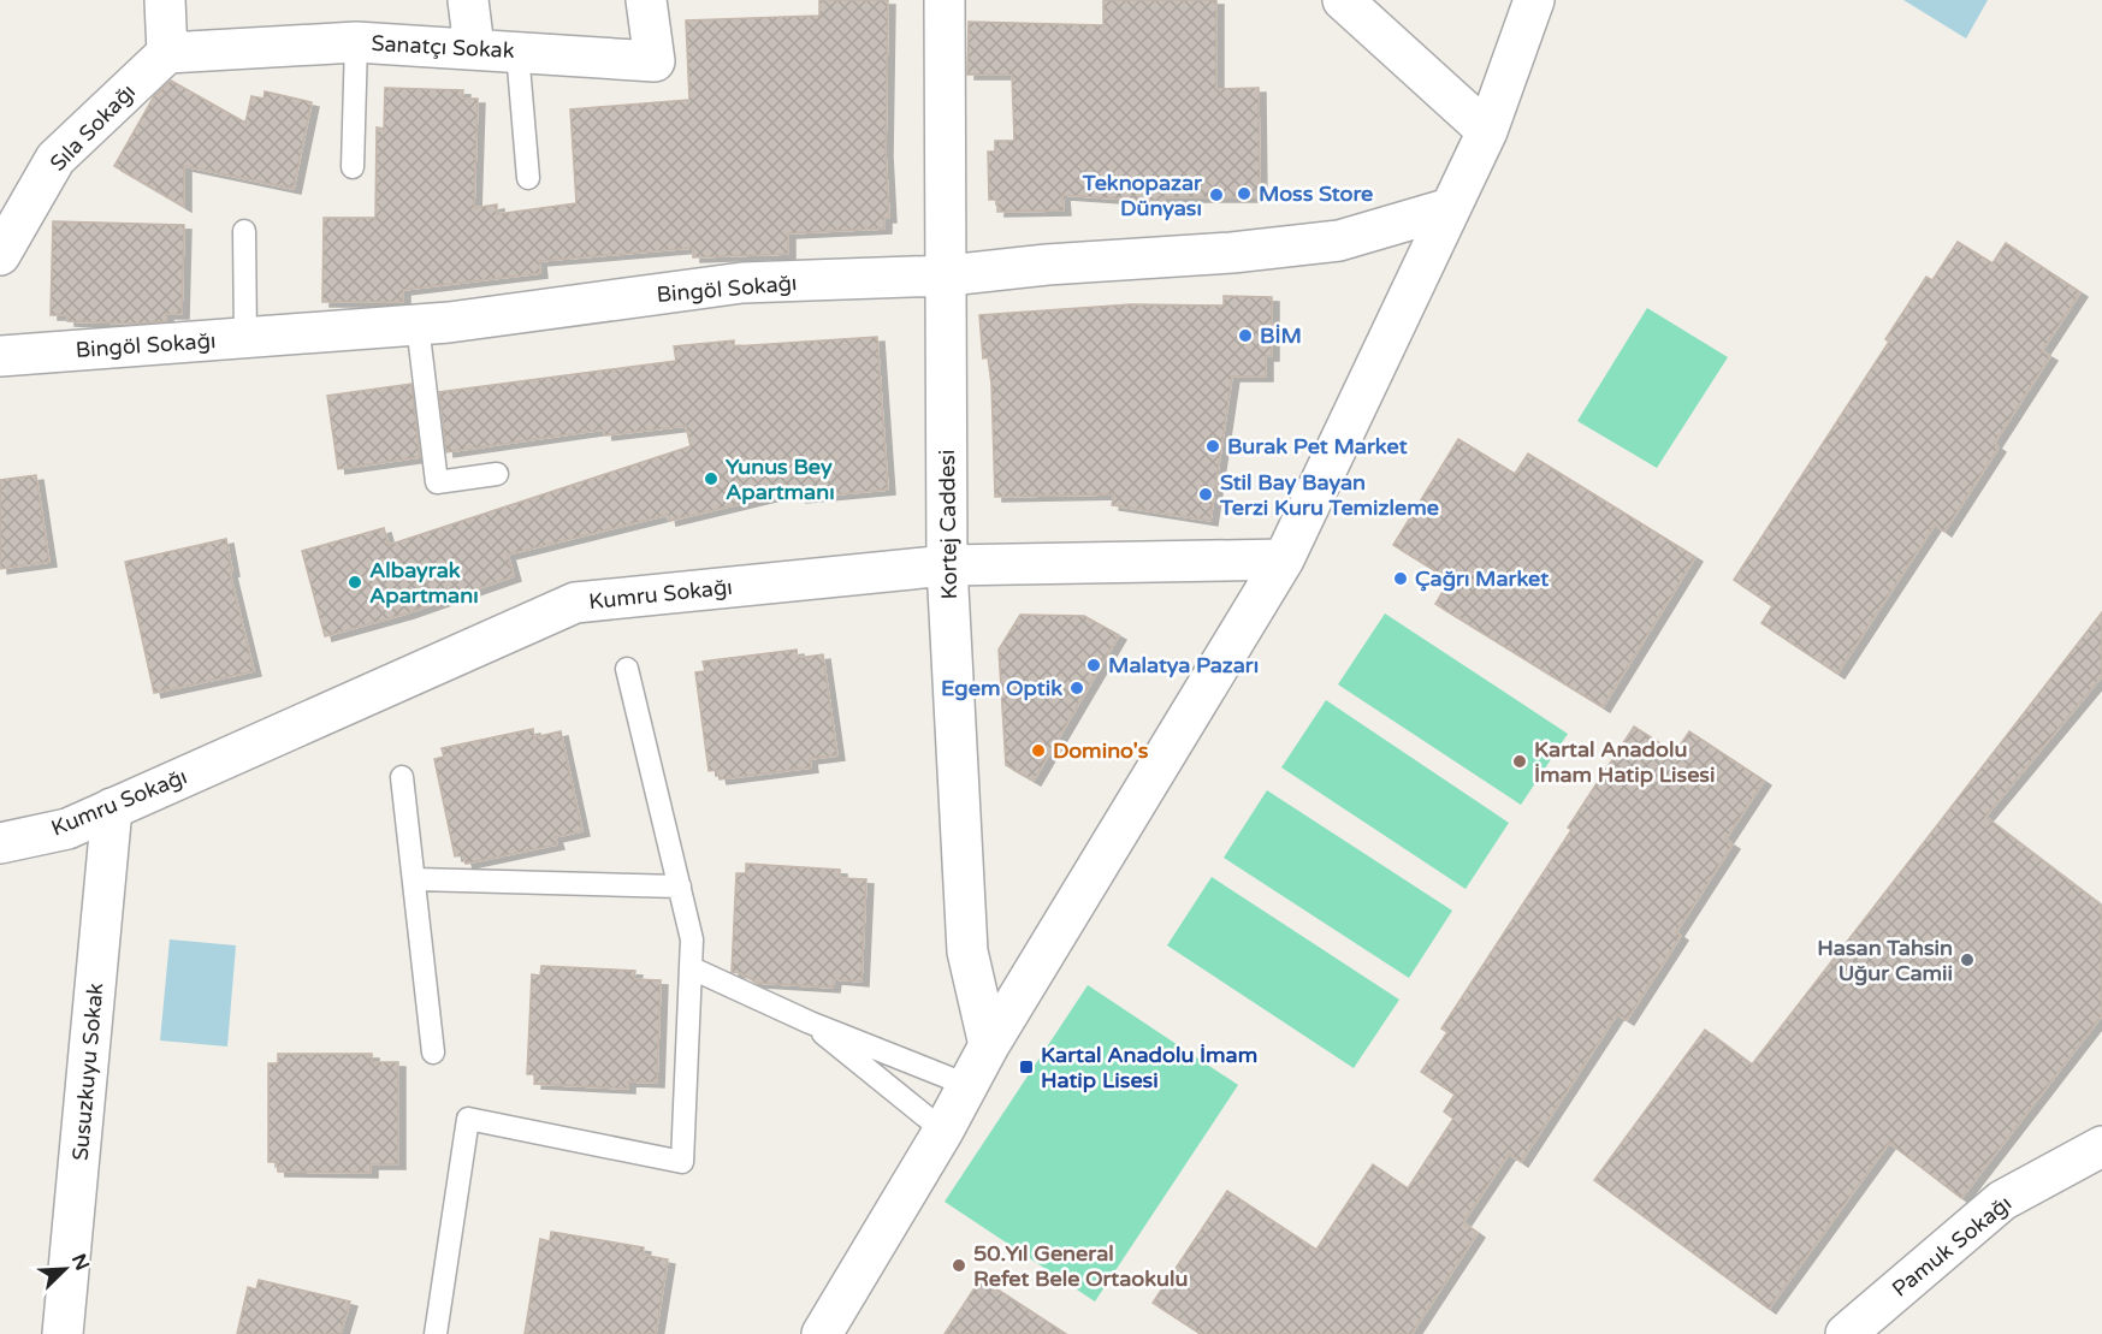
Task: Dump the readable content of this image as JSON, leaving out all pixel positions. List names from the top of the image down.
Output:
{
  "streets": {
    "street": [
      "Sanatçı Sokak",
      "Sıla Sokağı",
      "Bingöl Sokağı",
      "Kortej Caddesi",
      "Kumru Sokağı",
      "Susuzkuyu Sokak",
      "Pamuk Sokağı"
    ]
  },
  "crossings": [
    ["Sanatçı Sokak", "Sıla Sokağı"],
    ["Bingöl Sokağı", "Kortej Caddesi"],
    ["Kortej Caddesi", "Kumru Sokağı"],
    ["Kumru Sokağı", "Susuzkuyu Sokak"]
  ],
  "places": {
    "other": [
      "Moss Store",
      "Teknopazar Dünyası",
      "BİM",
      "Burak Pet Market",
      "Yunus Bey Apartmanı",
      "Stil Bay Bayan Terzi Kuru Temizleme",
      "Çağrı Market",
      "Albayrak Apartmanı",
      "Malatya Pazarı",
      "Egem Optik",
      "Domino's",
      "Kartal Anadolu İmam Hatip Lisesi",
      "Hasan Tahsin Uğur Camii",
      "50.Yıl General Refet Bele Ortaokulu"
    ],
    "transit": ["Kartal Anadolu İmam Hati̇p Li̇sesi̇"]
  },
  "north": "top right"
}
